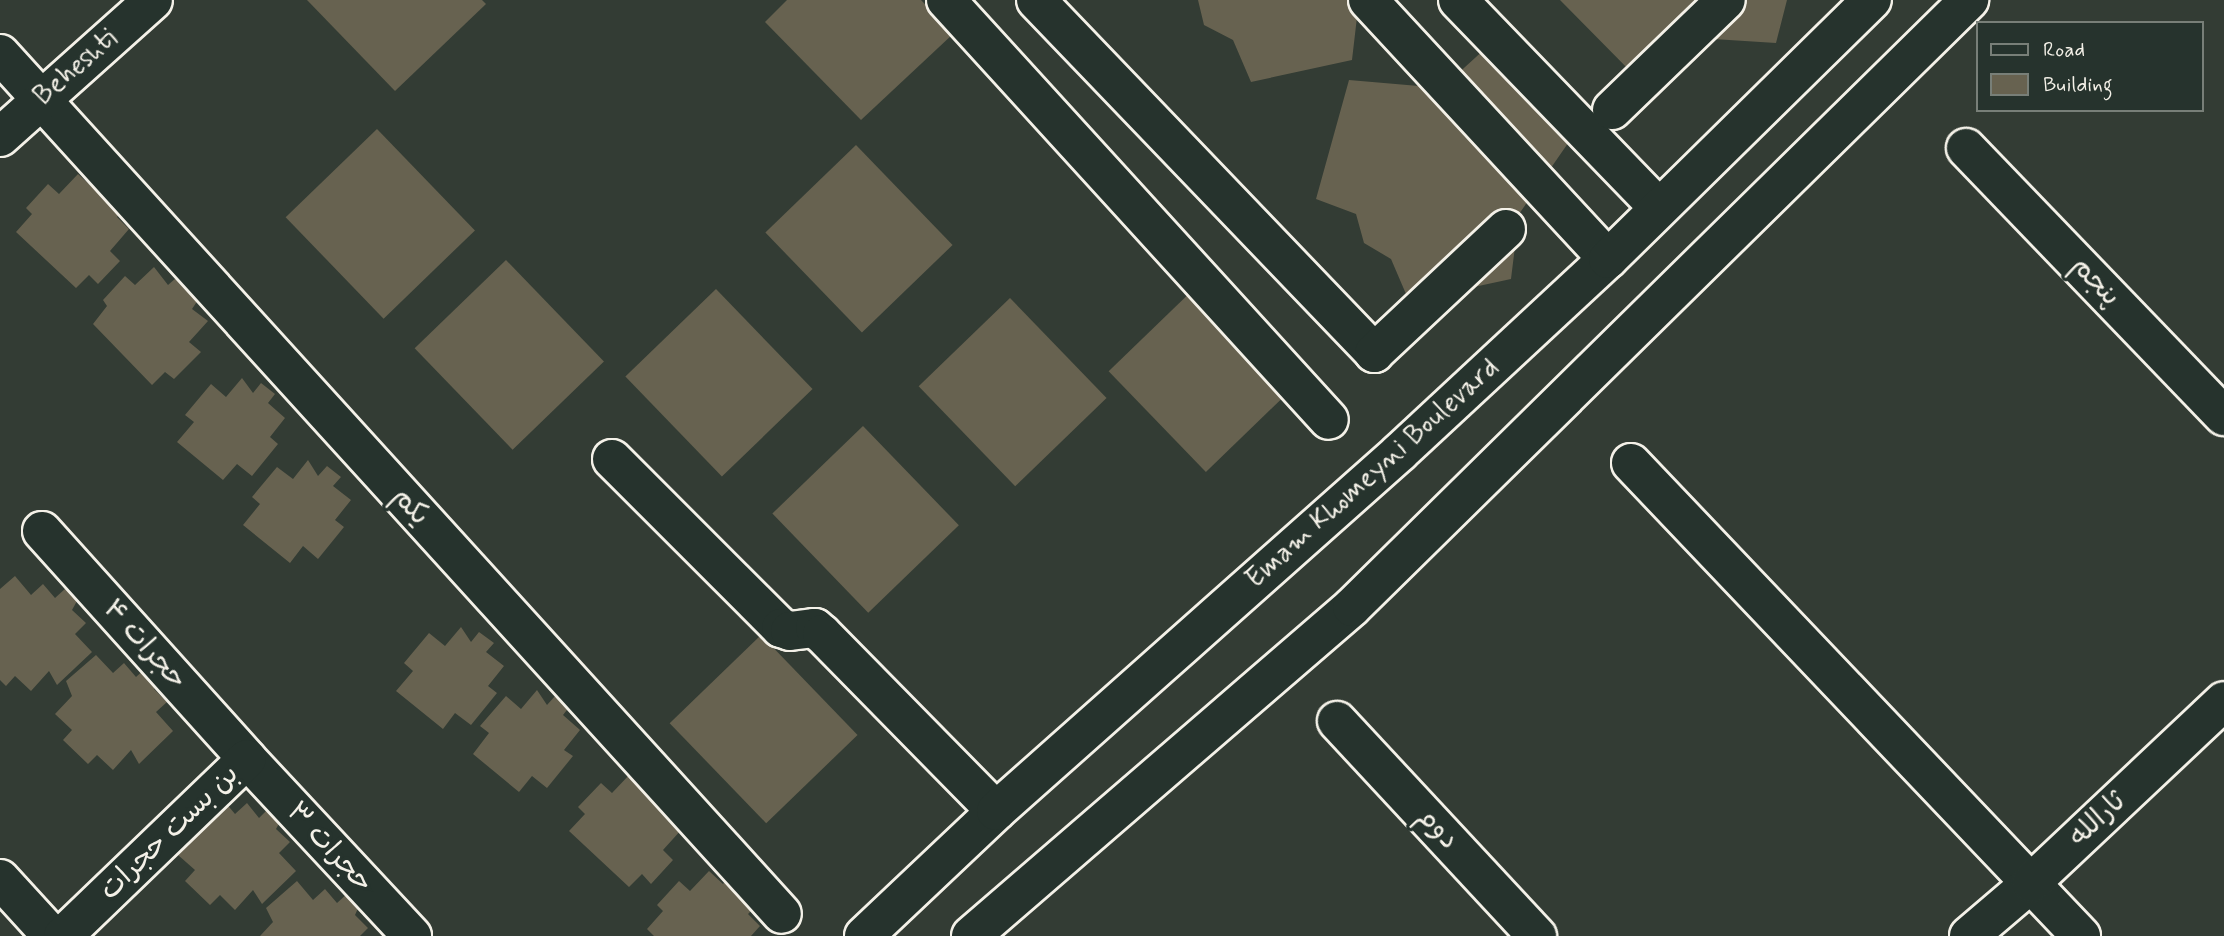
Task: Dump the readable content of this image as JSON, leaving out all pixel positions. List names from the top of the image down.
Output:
{
  "streets": {
    "street": [
      "Beheshti",
      "پنجم",
      "Emam Khomeyni Boulevard",
      "یکم",
      "حجرات ۴",
      "ثارالله",
      "دوم",
      "بن بست حجرات",
      "حجرات ۳"
    ]
  },
  "crossings": [
    ["Beheshti", "یکم"],
    ["حجرات ۴", "بن بست حجرات"],
    ["حجرات ۴", "حجرات ۳"],
    ["بن بست حجرات", "حجرات ۳"]
  ],
  "legend": ["Road", "Building"]
}
